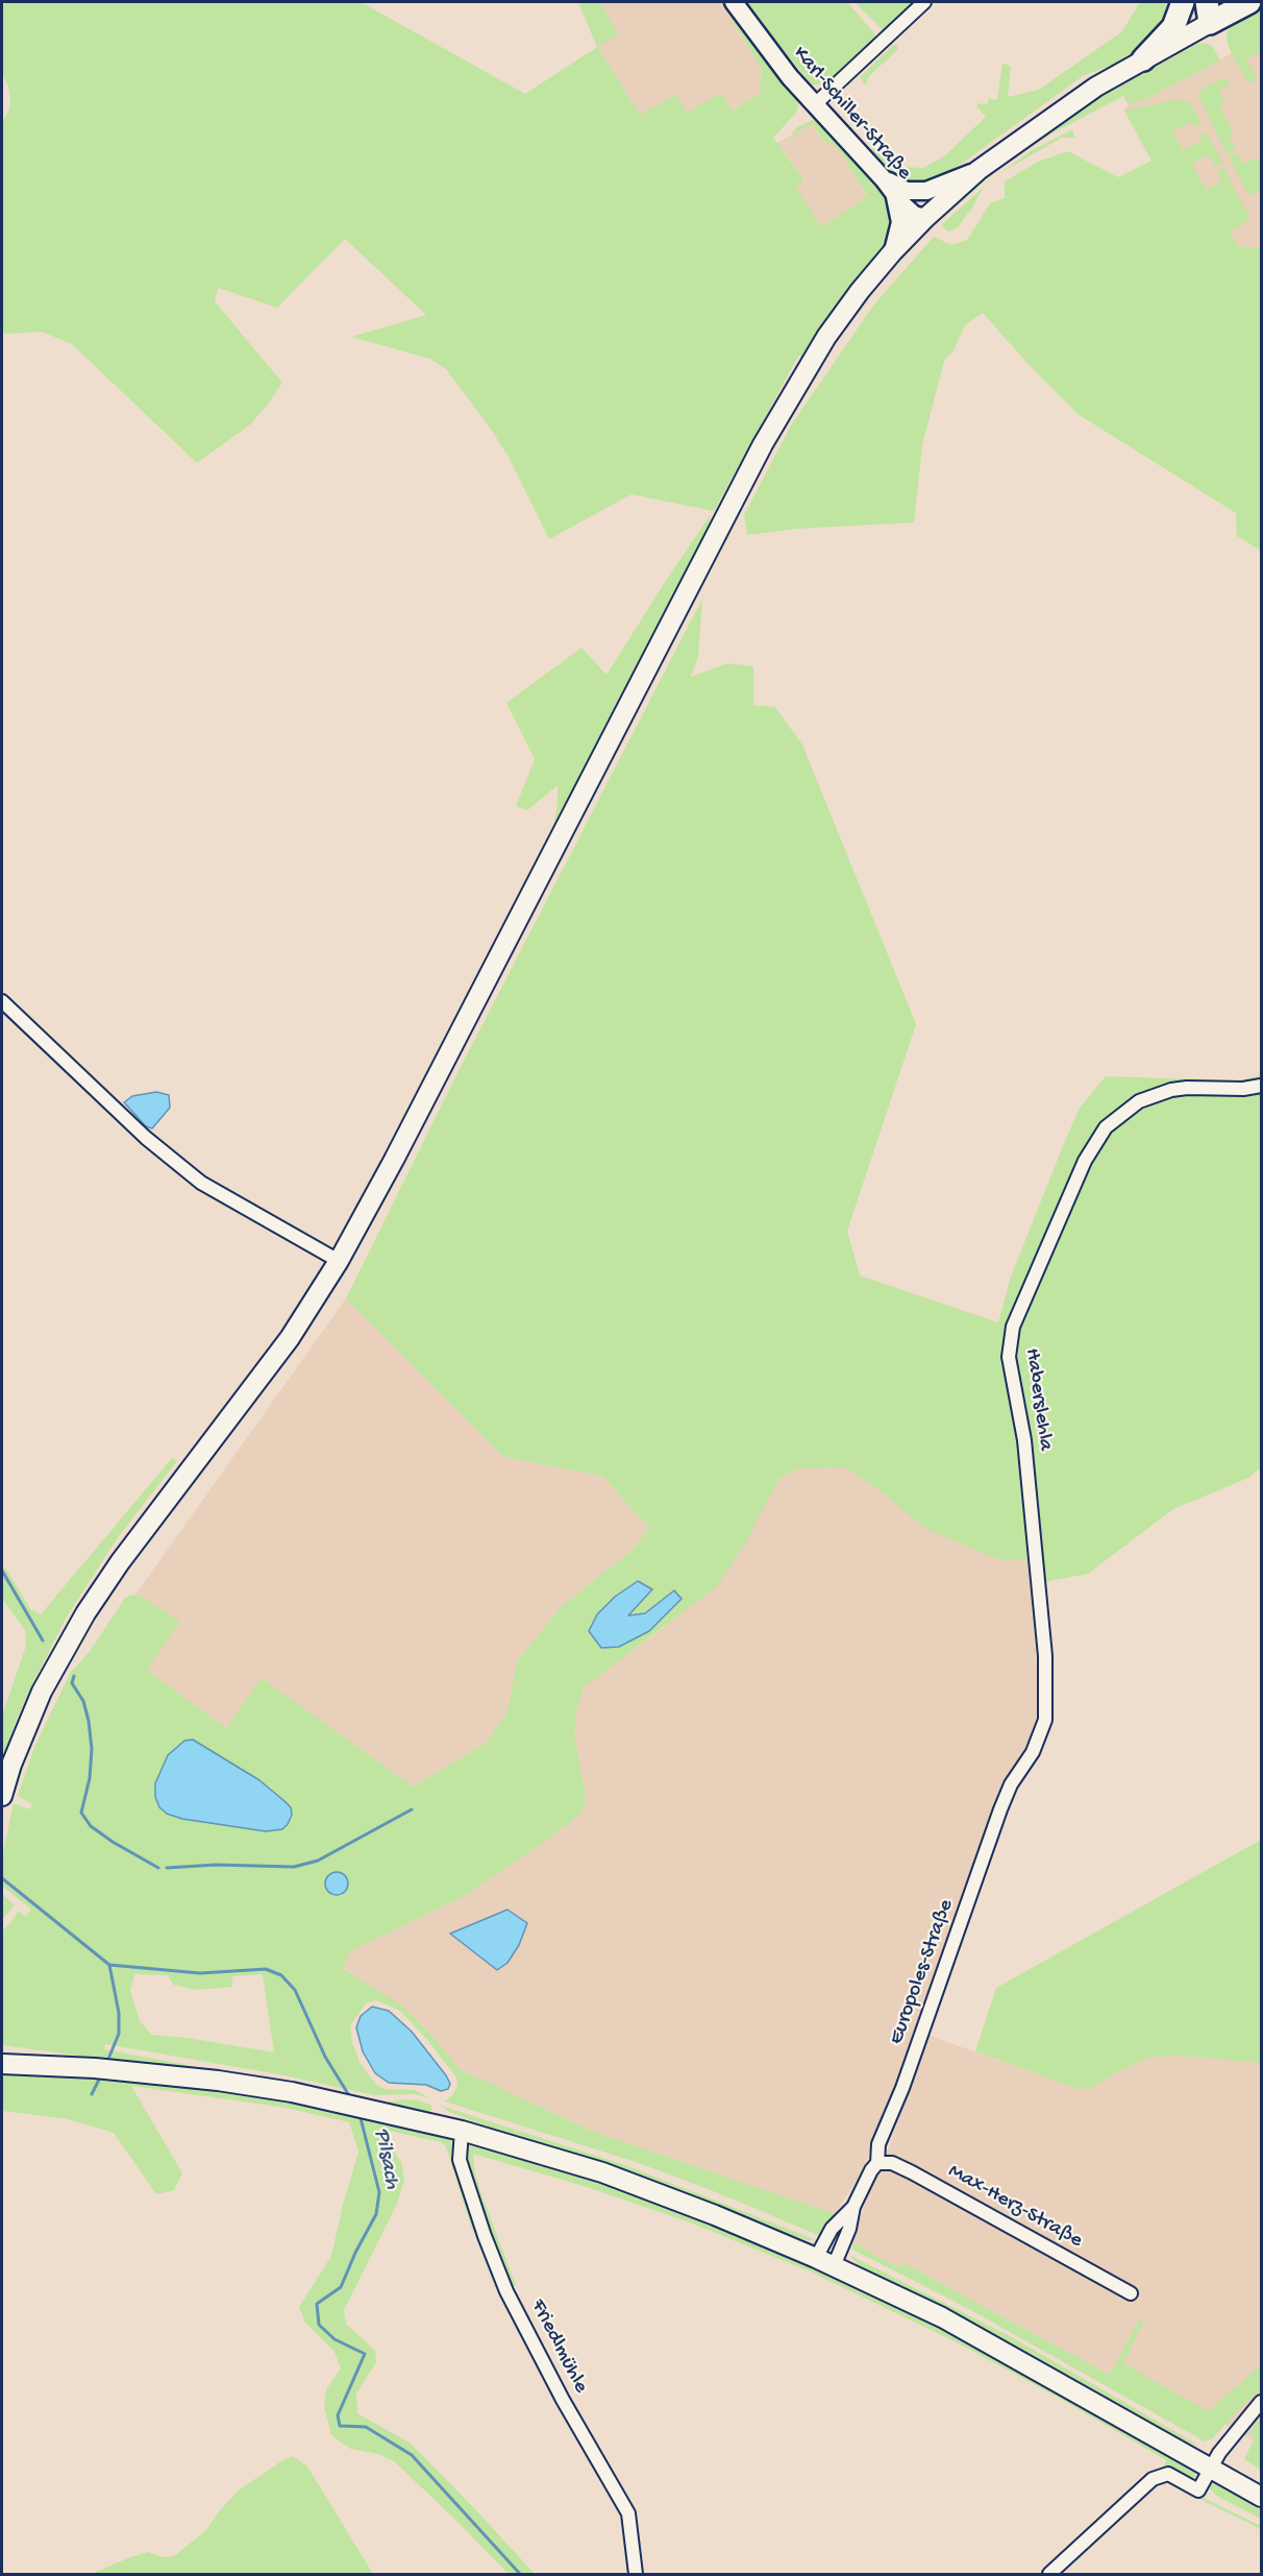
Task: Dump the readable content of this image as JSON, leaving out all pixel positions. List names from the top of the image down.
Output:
{
  "streets": {
    "street": [
      "Karl-Schiller-Straße",
      "Haberslehla",
      "Europoles-Straße",
      "Max-Herz-Straße",
      "Friedlmühle"
    ]
  },
  "crossings": [
    ["Haberslehla", "Europoles-Straße"],
    ["Europoles-Straße", "Max-Herz-Straße"]
  ],
  "water": ["Pilsach"]
}
